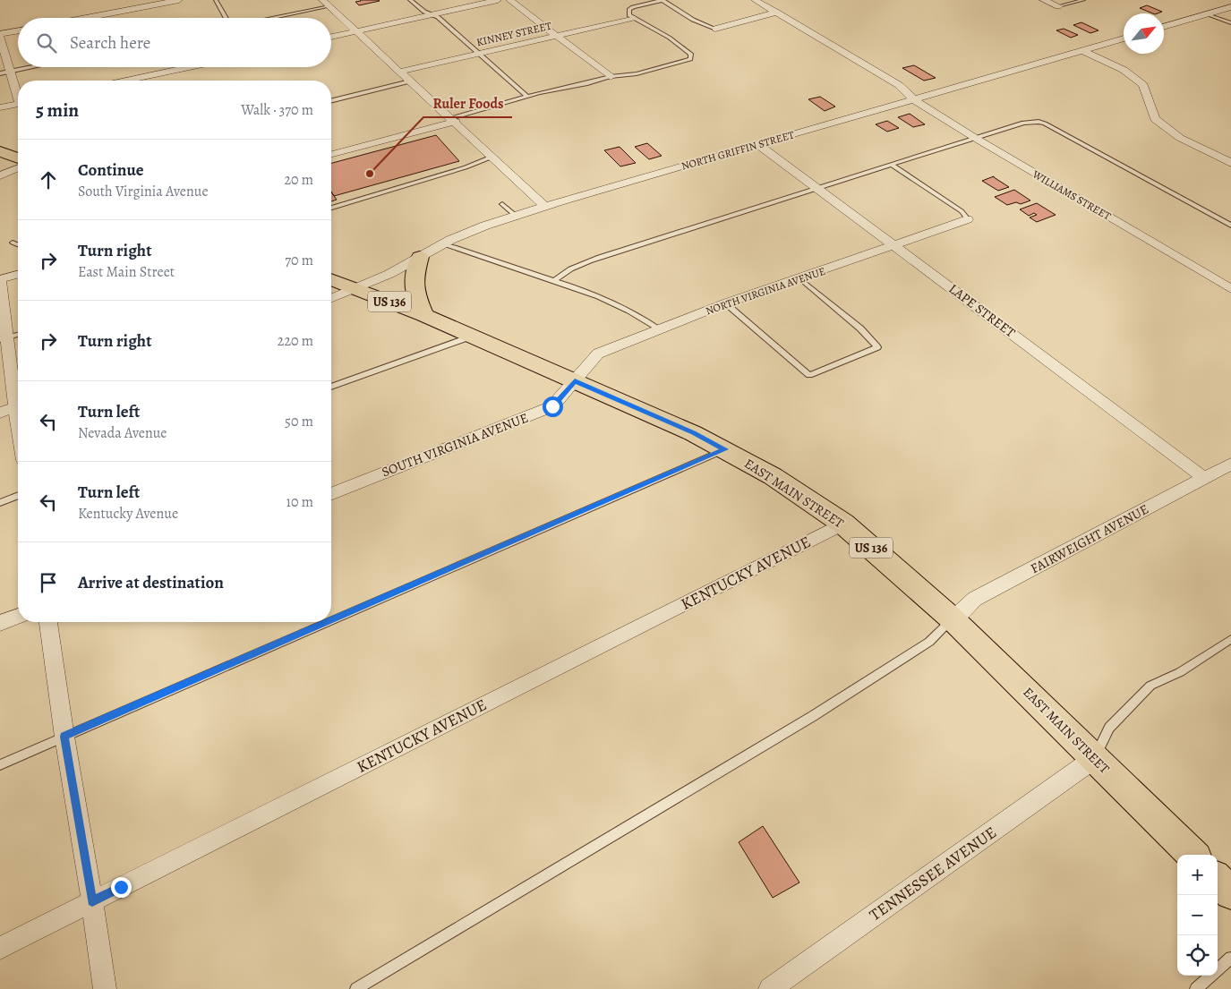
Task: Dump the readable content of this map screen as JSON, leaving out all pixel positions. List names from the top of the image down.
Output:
{
  "streets": {
    "main road": ["US 136", "EAST MAIN STREET"],
    "street": [
      "KINNEY STREET",
      "NORTH GRIFFIN STREET",
      "WILLIAMS STREET",
      "NORTH VIRGINIA AVENUE",
      "LAPE STREET",
      "SOUTH VIRGINIA AVENUE",
      "FAIRWEIGHT AVENUE",
      "KENTUCKY AVENUE",
      "TENNESSEE AVENUE"
    ]
  },
  "crossings": [
    ["NORTH GRIFFIN STREET", "WILLIAMS STREET"],
    ["NORTH GRIFFIN STREET", "LAPE STREET"],
    ["NORTH GRIFFIN STREET", "EAST MAIN STREET"],
    ["NORTH VIRGINIA AVENUE", "LAPE STREET"],
    ["NORTH VIRGINIA AVENUE", "SOUTH VIRGINIA AVENUE"],
    ["NORTH VIRGINIA AVENUE", "EAST MAIN STREET"],
    ["LAPE STREET", "FAIRWEIGHT AVENUE"],
    ["SOUTH VIRGINIA AVENUE", "EAST MAIN STREET"],
    ["EAST MAIN STREET", "FAIRWEIGHT AVENUE"],
    ["EAST MAIN STREET", "KENTUCKY AVENUE"],
    ["EAST MAIN STREET", "TENNESSEE AVENUE"]
  ],
  "places": ["Ruler Foods"],
  "north": "top right",
  "page": {
    "search": "Search here",
    "heading": ["5 min", "Walk · 370 m"],
    "list": [
      ["Continue", "South Virginia Avenue", "20 m"],
      ["Turn right", "East Main Street", "70 m"],
      ["Turn right", "220 m"],
      ["Turn left", "Nevada Avenue", "50 m"],
      ["Turn left", "Kentucky Avenue", "10 m"],
      "Arrive at destination"
    ],
    "map_buttons": ["+", "−"]
  }
}
